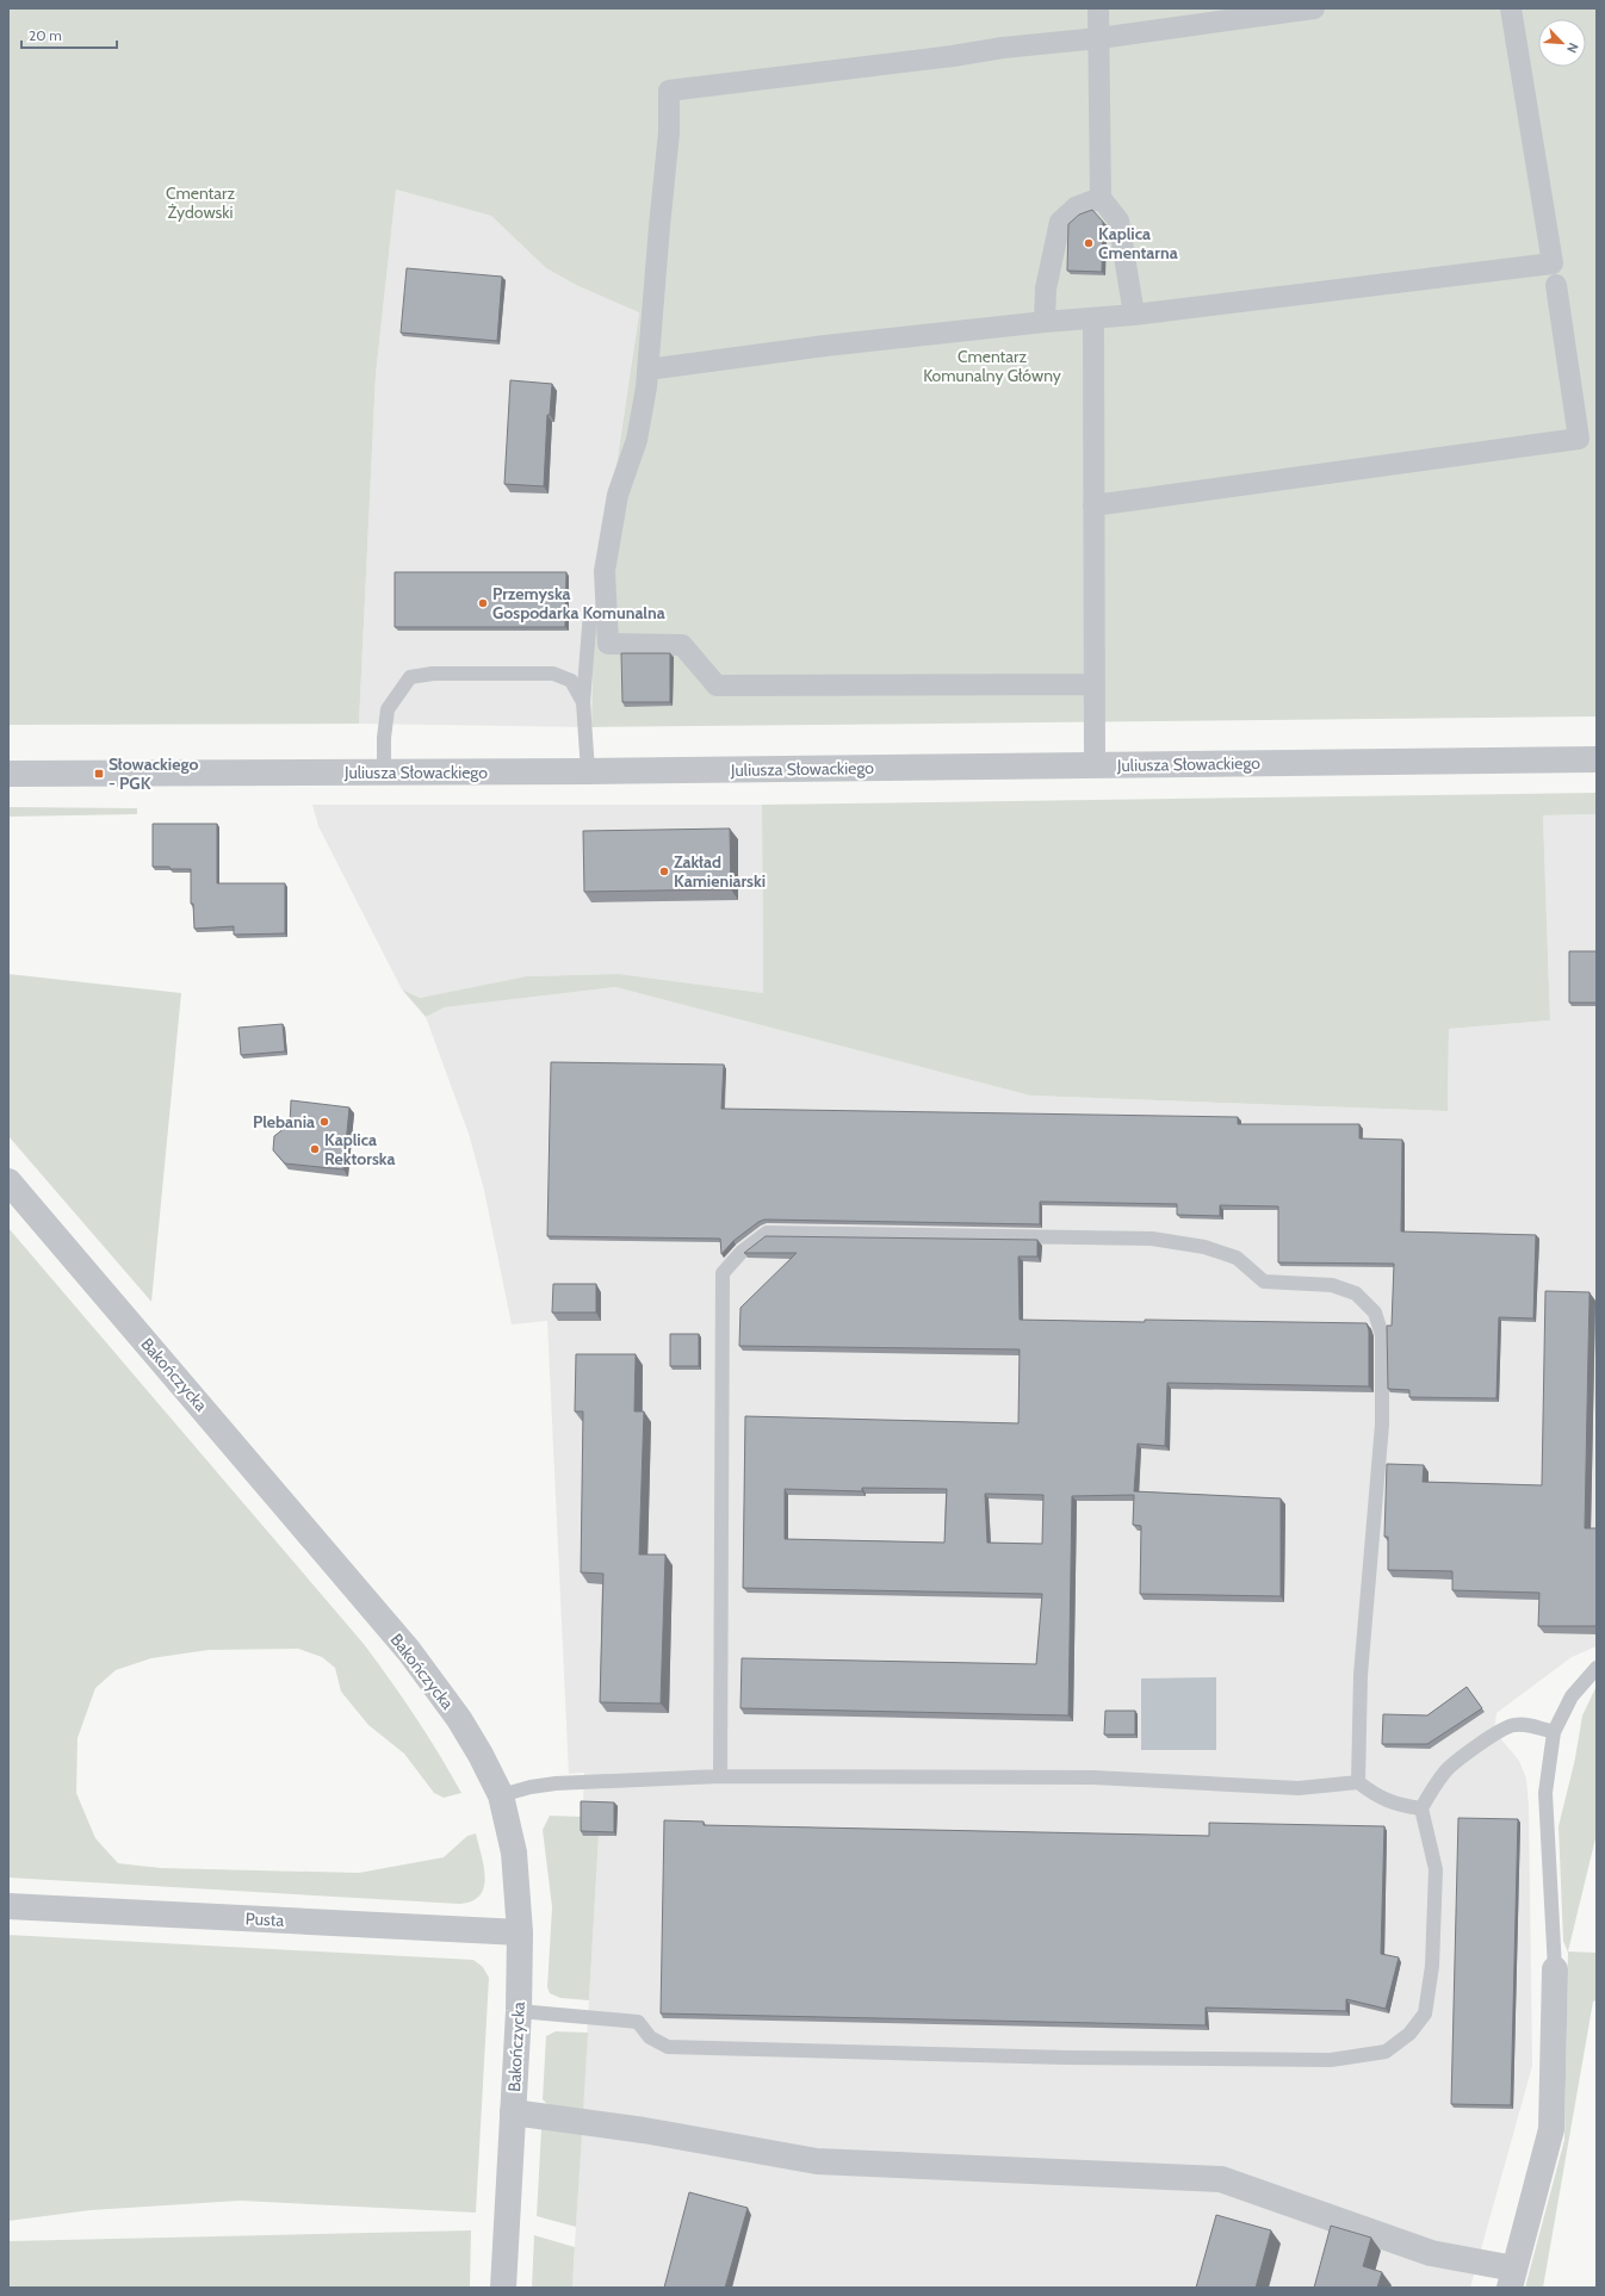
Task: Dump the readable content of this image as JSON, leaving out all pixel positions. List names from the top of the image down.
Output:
{
  "streets": {
    "street": ["Juliusza Słowackiego", "Bakończycka", "Pusta"]
  },
  "crossings": [
    ["Bakończycka", "Pusta"]
  ],
  "parks": ["Cmentarz Żydowski", "Cmentarz Komunalny Główny"],
  "places": {
    "other": [
      "Kaplica Cmentarna",
      "Przemyska Gospodarka Komunalna",
      "Zakład Kamieniarski",
      "Plebania",
      "Kaplica Rektorska"
    ],
    "transit": ["Słowackiego - PGK"]
  },
  "scale_bar": "20 m",
  "north": "bottom right"
}
